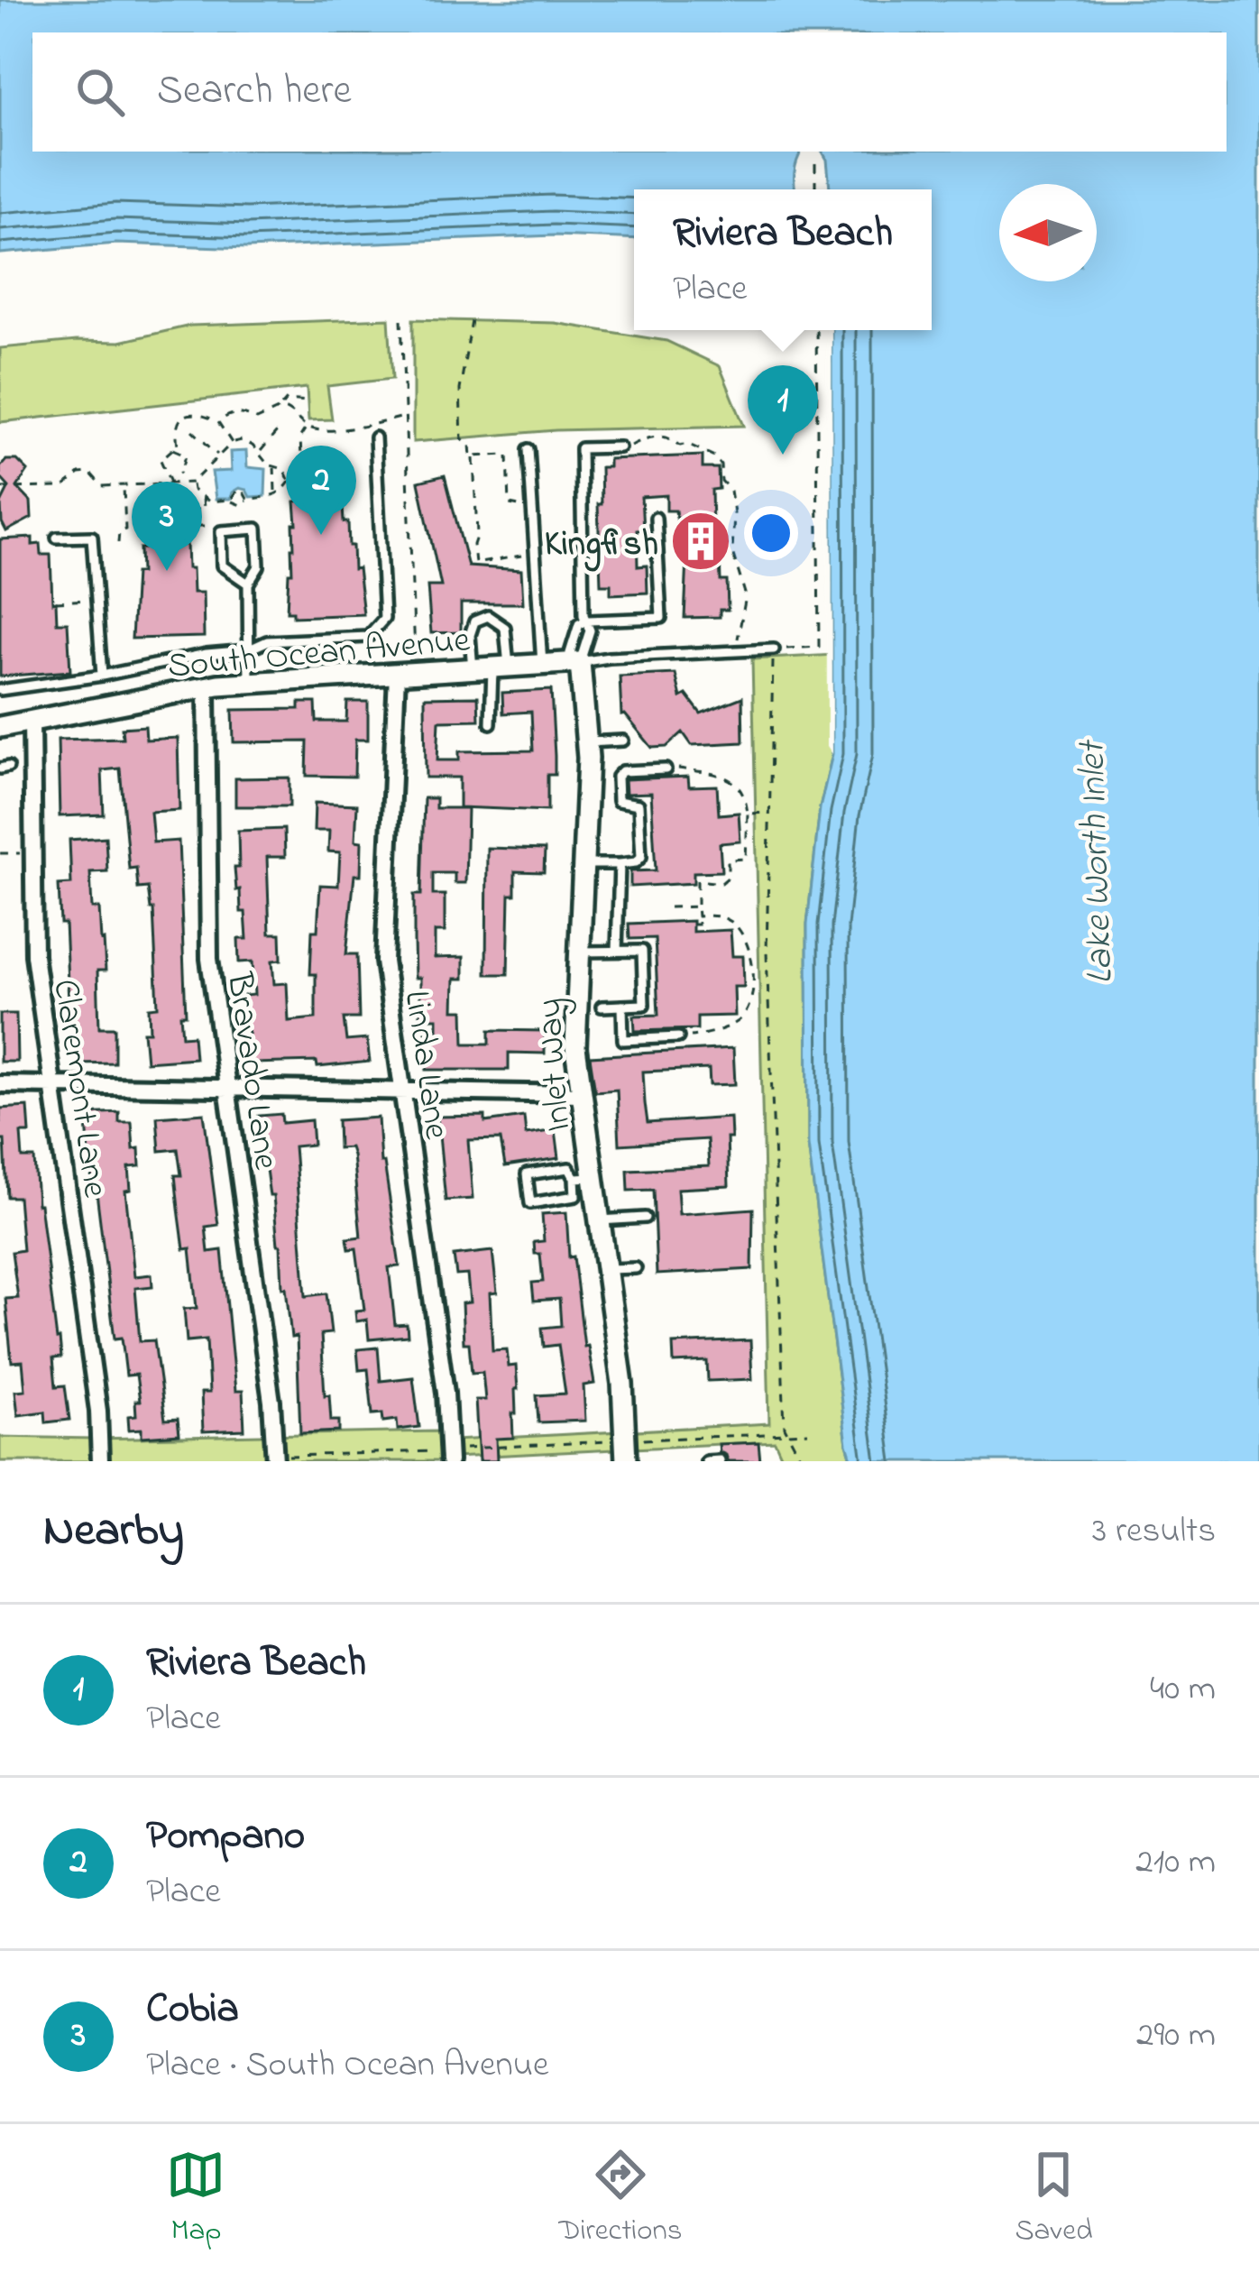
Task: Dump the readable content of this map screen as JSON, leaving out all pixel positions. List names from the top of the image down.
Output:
{
  "streets": {
    "street": [
      "South Ocean Avenue",
      "Linda Lane",
      "Inlet Way",
      "Bravado Lane",
      "Claremont Lane"
    ]
  },
  "crossings": [
    ["South Ocean Avenue", "Linda Lane"],
    ["South Ocean Avenue", "Inlet Way"],
    ["South Ocean Avenue", "Bravado Lane"],
    ["South Ocean Avenue", "Claremont Lane"]
  ],
  "water": ["Lake Worth Inlet"],
  "places": {
    "building": ["Kingfish"]
  },
  "north": "left",
  "page": {
    "search": "Search here",
    "popup": ["Riviera Beach", "Place"],
    "pins": ["1", "2", "3"],
    "heading": ["Nearby", "3 results"],
    "list": [
      {
        "mark": "1",
        "name": "Riviera Beach",
        "note": "Place",
        "value": "40 m"
      },
      {
        "mark": "2",
        "name": "Pompano",
        "note": "Place",
        "value": "210 m"
      },
      {
        "mark": "3",
        "name": "Cobia",
        "note": "Place · South Ocean Avenue",
        "value": "290 m"
      }
    ],
    "nav": ["Map", "Directions", "Saved"]
  }
}
